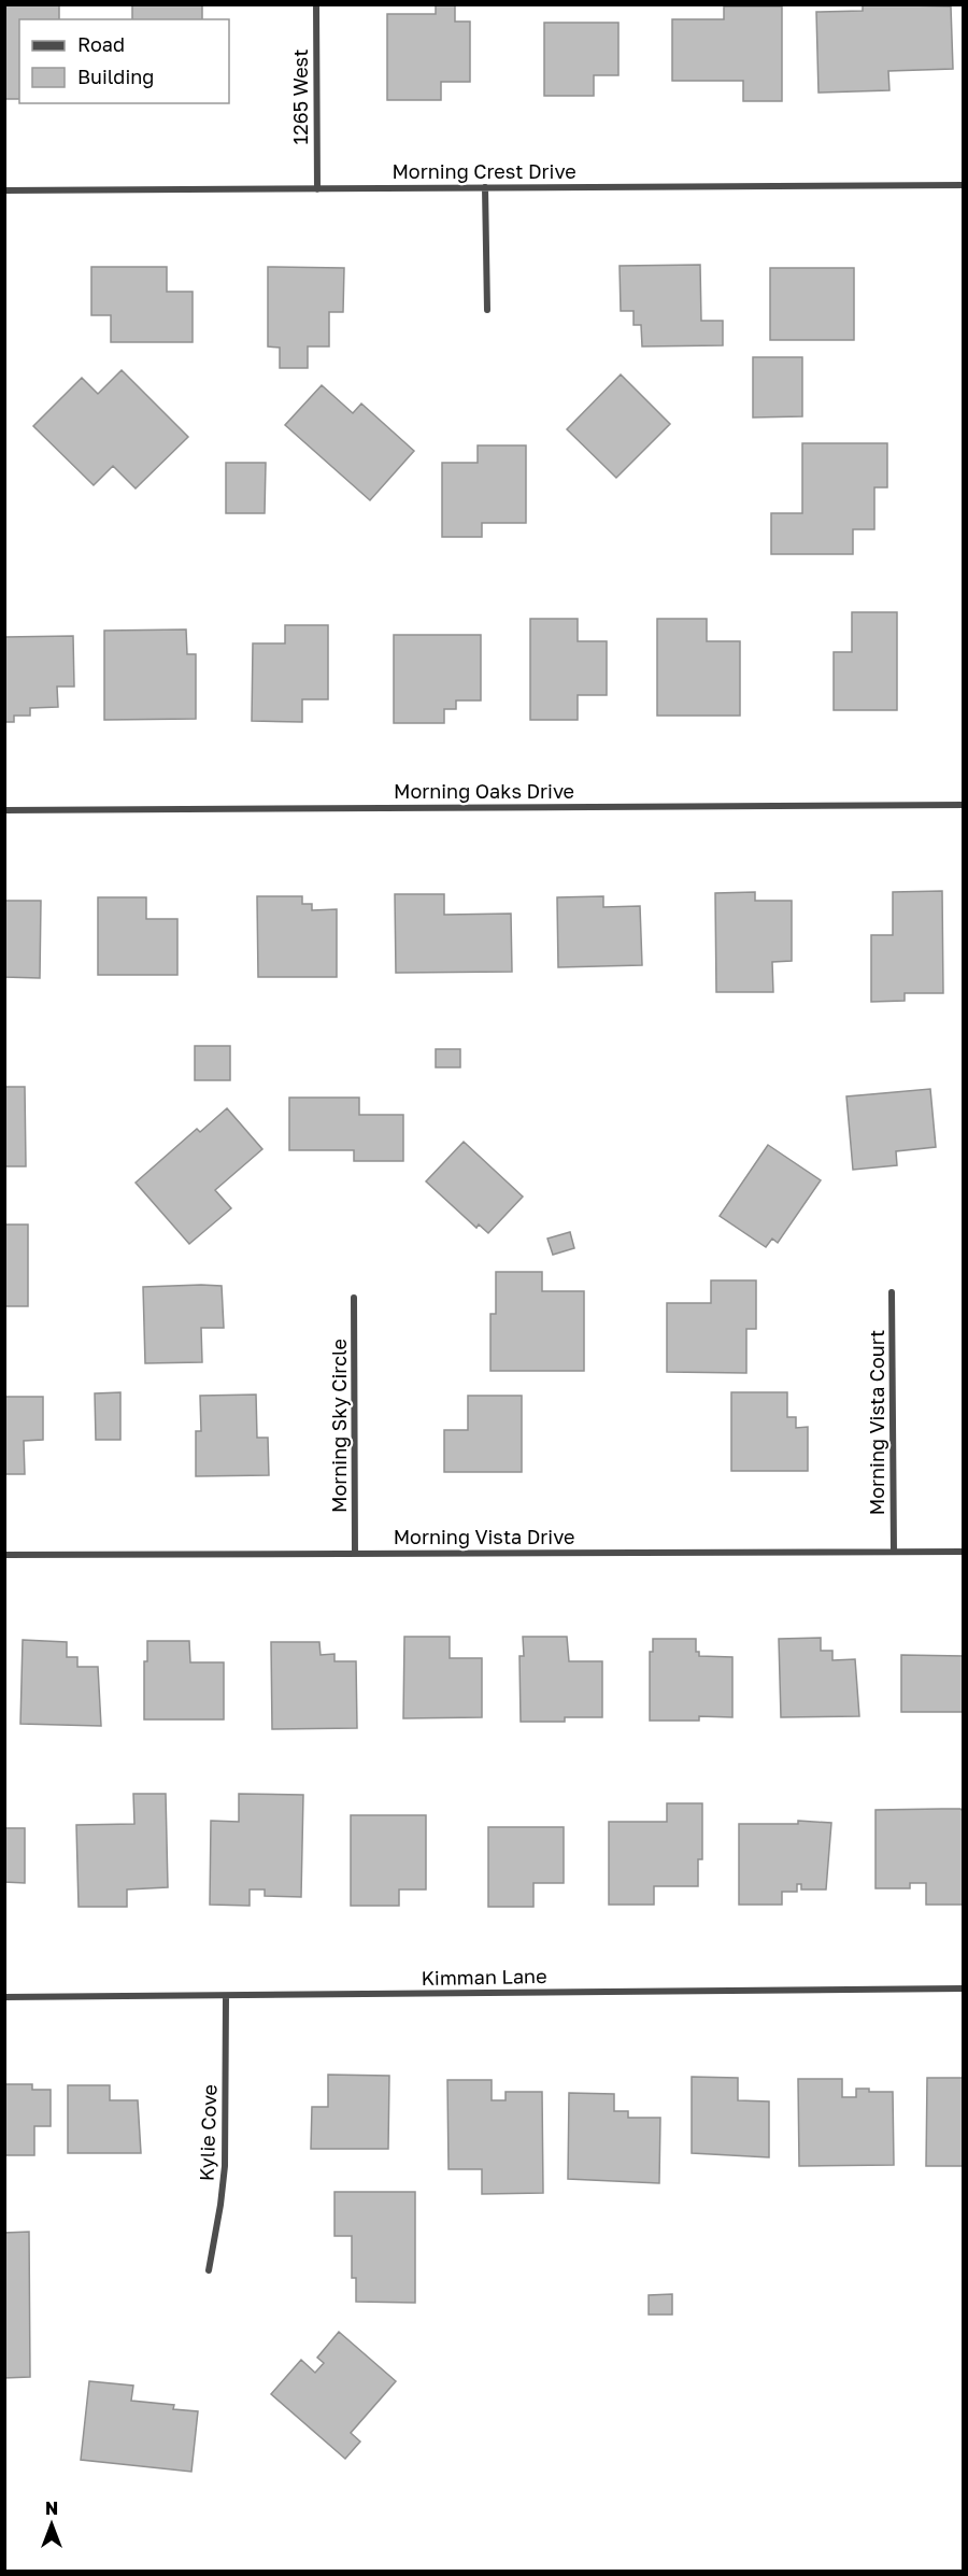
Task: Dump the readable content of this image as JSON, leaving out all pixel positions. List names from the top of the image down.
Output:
{
  "streets": {
    "street": [
      "1265 West",
      "Morning Crest Drive",
      "Morning Oaks Drive",
      "Morning Vista Court",
      "Morning Sky Circle",
      "Morning Vista Drive",
      "Kimman Lane",
      "Kylie Cove"
    ]
  },
  "crossings": [
    ["1265 West", "Morning Crest Drive"],
    ["Morning Vista Court", "Morning Vista Drive"],
    ["Morning Sky Circle", "Morning Vista Drive"],
    ["Kimman Lane", "Kylie Cove"]
  ],
  "legend": ["Road", "Building"],
  "north": "top"
}
